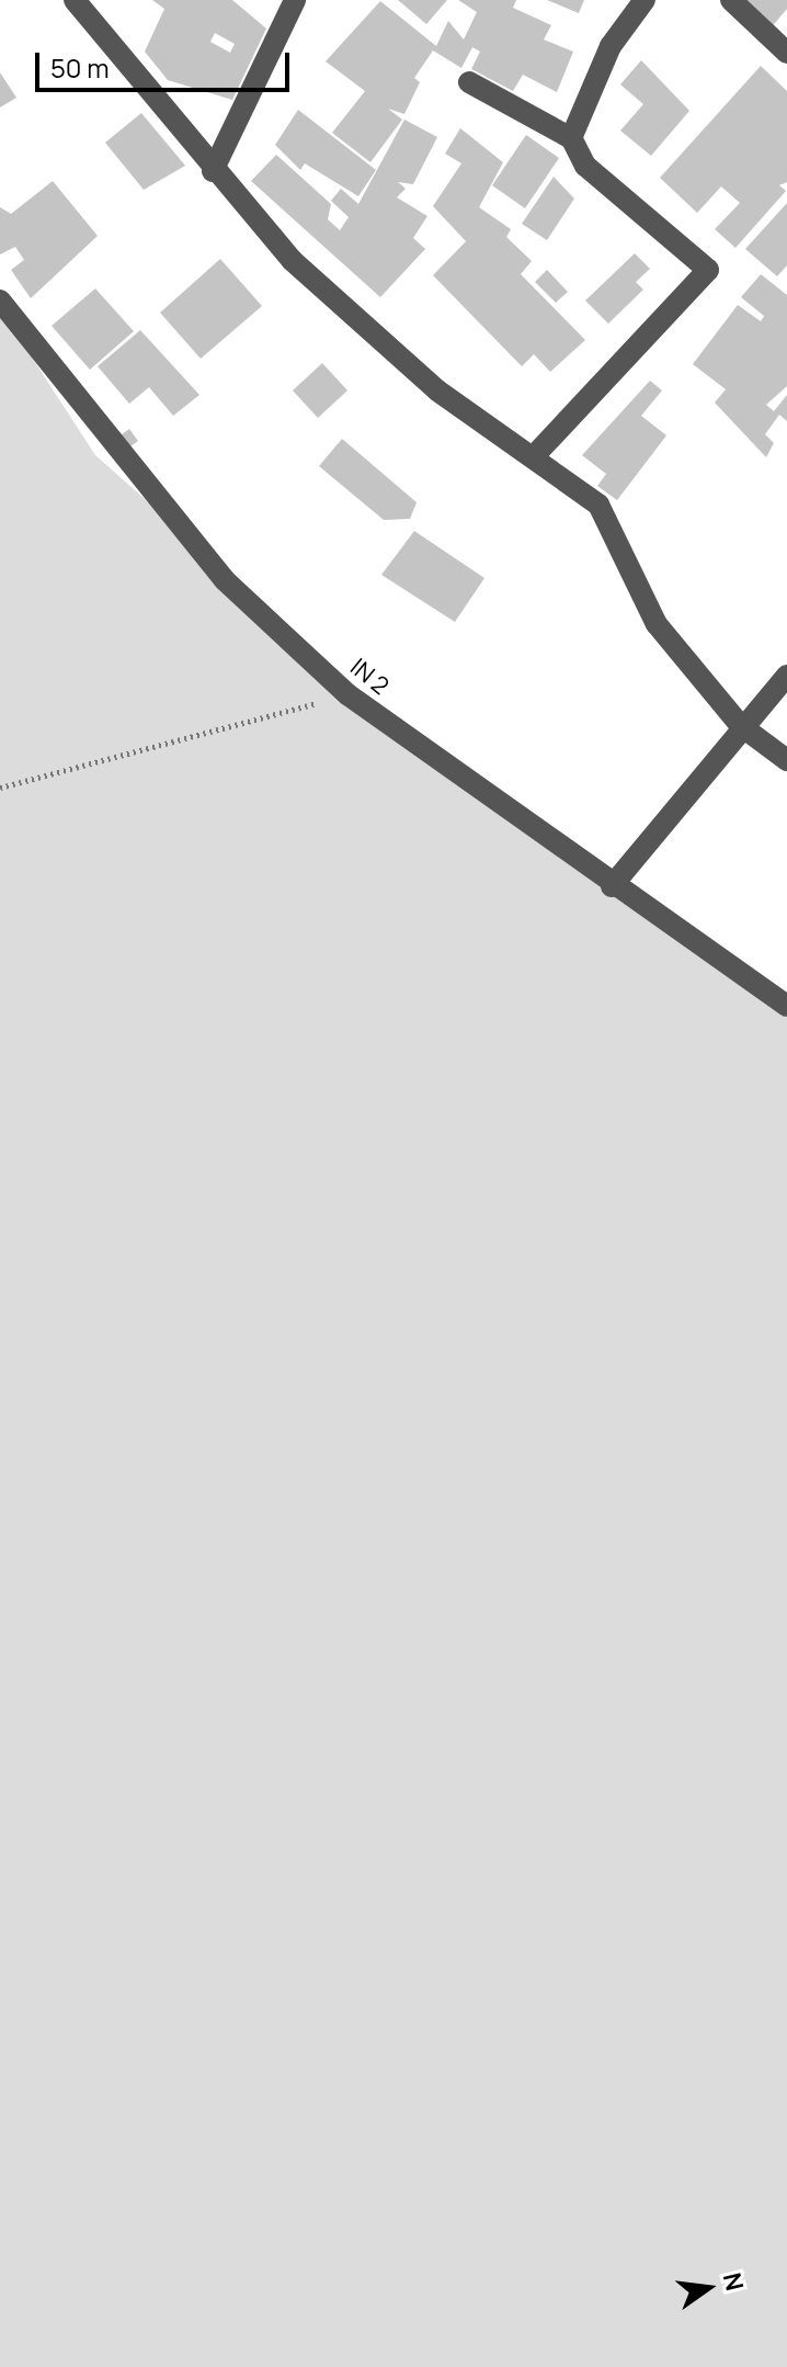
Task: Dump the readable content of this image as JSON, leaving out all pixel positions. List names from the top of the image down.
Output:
{
  "streets": {
    "street": ["IN 2"]
  },
  "scale_bar": "50 m",
  "north": "right"
}
